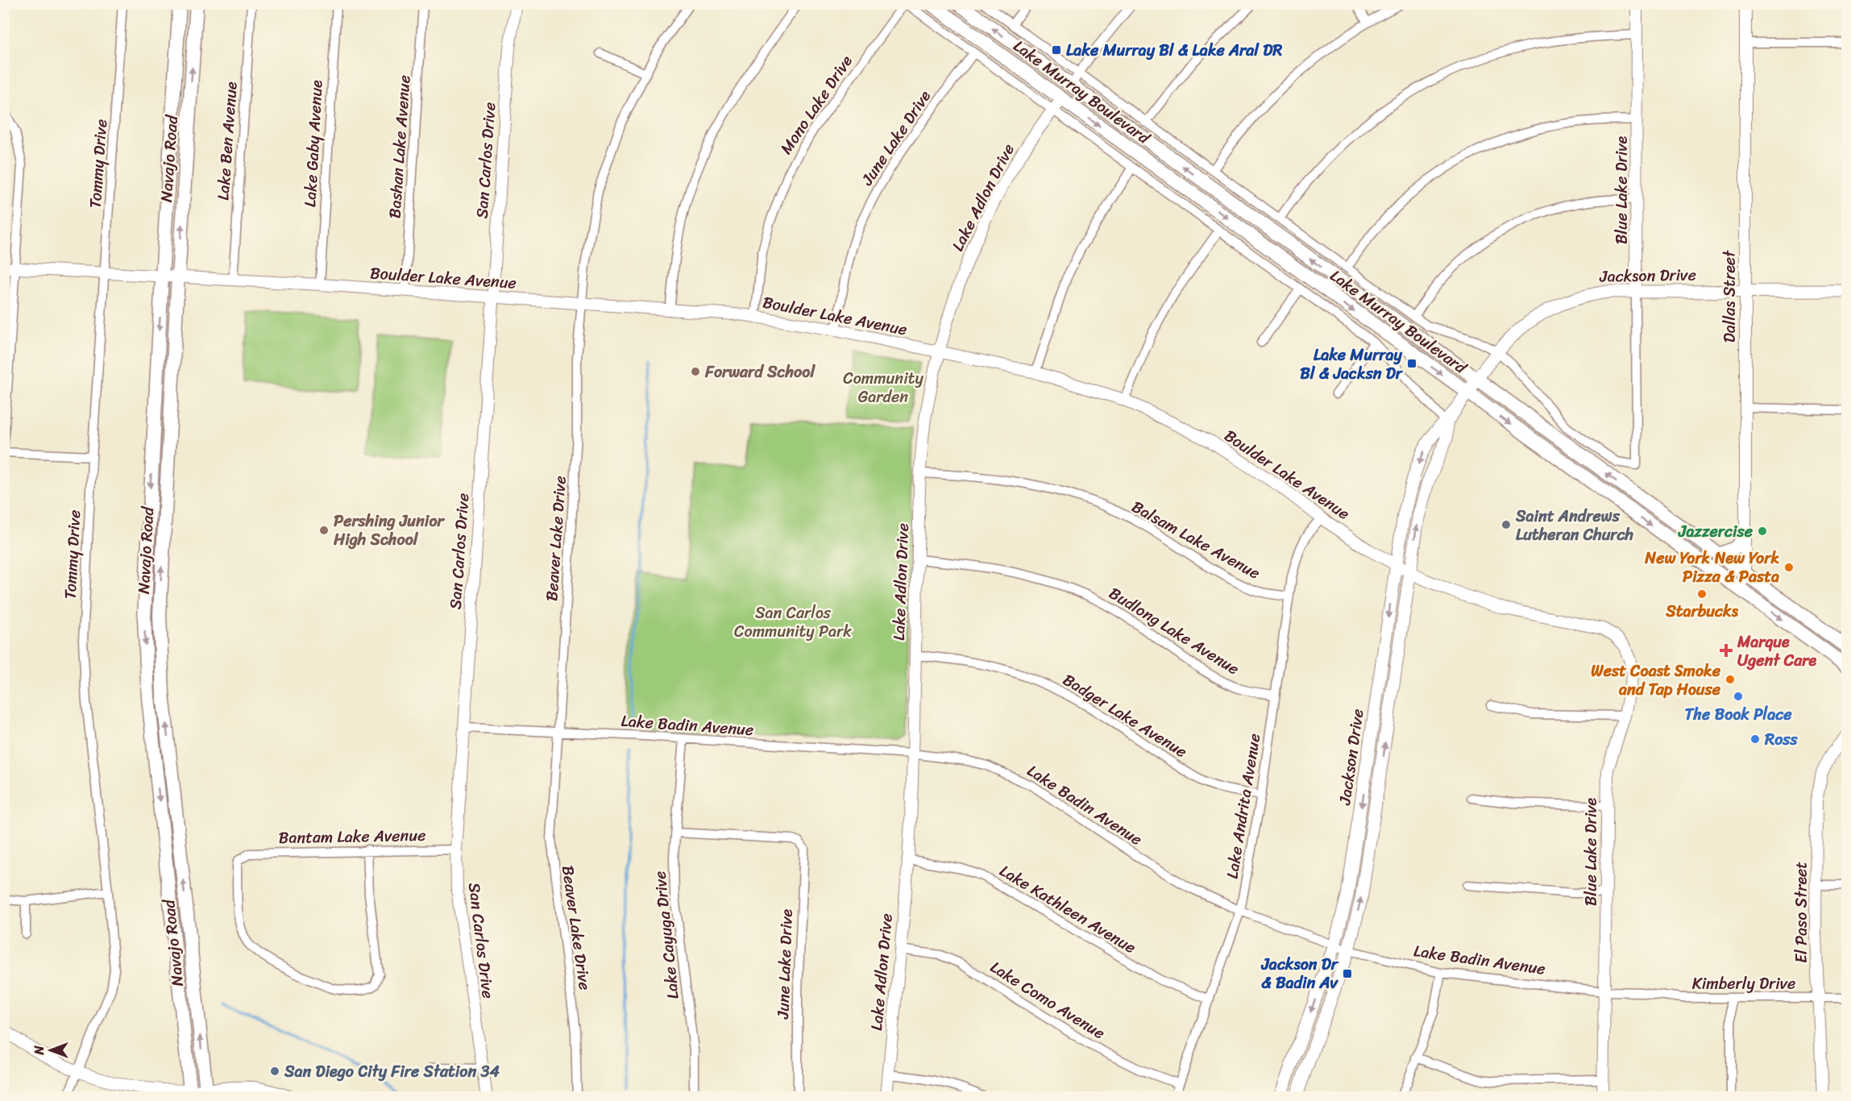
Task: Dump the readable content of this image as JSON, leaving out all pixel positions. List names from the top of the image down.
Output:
{
  "streets": {
    "main road": ["Lake Murray Boulevard", "Navajo Road", "Jackson Drive"],
    "street": [
      "Mono Lake Drive",
      "June Lake Drive",
      "Lake Ben Avenue",
      "Lake Gaby Avenue",
      "Bashan Lake Avenue",
      "San Carlos Drive",
      "Tommy Drive",
      "Blue Lake Drive",
      "Lake Adlon Drive",
      "Boulder Lake Avenue",
      "Dallas Street",
      "Beaver Lake Drive",
      "Balsam Lake Avenue",
      "Budlong Lake Avenue",
      "Badger Lake Avenue",
      "Lake Badin Avenue",
      "Lake Andrita Avenue",
      "Bantam Lake Avenue",
      "Lake Kathleen Avenue",
      "El Paso Street",
      "Lake Cayuga Drive",
      "Kimberly Drive",
      "Lake Como Avenue"
    ]
  },
  "crossings": [
    ["Lake Murray Boulevard", "Mono Lake Drive"],
    ["Lake Murray Boulevard", "June Lake Drive"],
    ["Lake Murray Boulevard", "Blue Lake Drive"],
    ["Lake Murray Boulevard", "Lake Adlon Drive"],
    ["Lake Murray Boulevard", "Jackson Drive"],
    ["Lake Murray Boulevard", "Dallas Street"],
    ["Mono Lake Drive", "Boulder Lake Avenue"],
    ["June Lake Drive", "Boulder Lake Avenue"],
    ["June Lake Drive", "Lake Cayuga Drive"],
    ["Lake Ben Avenue", "Boulder Lake Avenue"],
    ["Lake Gaby Avenue", "Boulder Lake Avenue"],
    ["Bashan Lake Avenue", "Boulder Lake Avenue"],
    ["Navajo Road", "Boulder Lake Avenue"],
    ["San Carlos Drive", "Boulder Lake Avenue"],
    ["San Carlos Drive", "Lake Badin Avenue"],
    ["San Carlos Drive", "Bantam Lake Avenue"],
    ["Tommy Drive", "Boulder Lake Avenue"],
    ["Blue Lake Drive", "Jackson Drive"],
    ["Blue Lake Drive", "Boulder Lake Avenue"],
    ["Blue Lake Drive", "Lake Badin Avenue"],
    ["Lake Adlon Drive", "Boulder Lake Avenue"],
    ["Lake Adlon Drive", "Balsam Lake Avenue"],
    ["Lake Adlon Drive", "Budlong Lake Avenue"],
    ["Lake Adlon Drive", "Badger Lake Avenue"],
    ["Lake Adlon Drive", "Lake Badin Avenue"],
    ["Lake Adlon Drive", "Lake Kathleen Avenue"],
    ["Lake Adlon Drive", "Lake Como Avenue"],
    ["Jackson Drive", "Boulder Lake Avenue"],
    ["Jackson Drive", "Dallas Street"],
    ["Jackson Drive", "Lake Badin Avenue"],
    ["Boulder Lake Avenue", "Beaver Lake Drive"],
    ["Boulder Lake Avenue", "Lake Andrita Avenue"],
    ["Beaver Lake Drive", "Lake Badin Avenue"],
    ["Balsam Lake Avenue", "Lake Andrita Avenue"],
    ["Budlong Lake Avenue", "Lake Andrita Avenue"],
    ["Badger Lake Avenue", "Lake Andrita Avenue"],
    ["Lake Badin Avenue", "Lake Andrita Avenue"],
    ["Lake Badin Avenue", "Lake Cayuga Drive"],
    ["Lake Badin Avenue", "Kimberly Drive"],
    ["Lake Andrita Avenue", "Lake Kathleen Avenue"],
    ["Lake Andrita Avenue", "Lake Como Avenue"],
    ["El Paso Street", "Kimberly Drive"]
  ],
  "parks": ["Community Garden", "San Carlos Community Park"],
  "places": {
    "transit": ["Lake Murray Bl & Lake Aral DR", "Lake Murray Bl & Jacksn Dr", "Jackson Dr & Badin Av"],
    "other": [
      "Forward School",
      "Saint Andrews Lutheran Church",
      "Pershing Junior High School",
      "Jazzercise",
      "New York New York Pizza & Pasta",
      "Starbucks",
      "West Coast Smoke and Tap House",
      "The Book Place",
      "Ross",
      "San Diego City Fire Station 34"
    ],
    "health": ["Marque Ugent Care"]
  },
  "north": "left"
}
